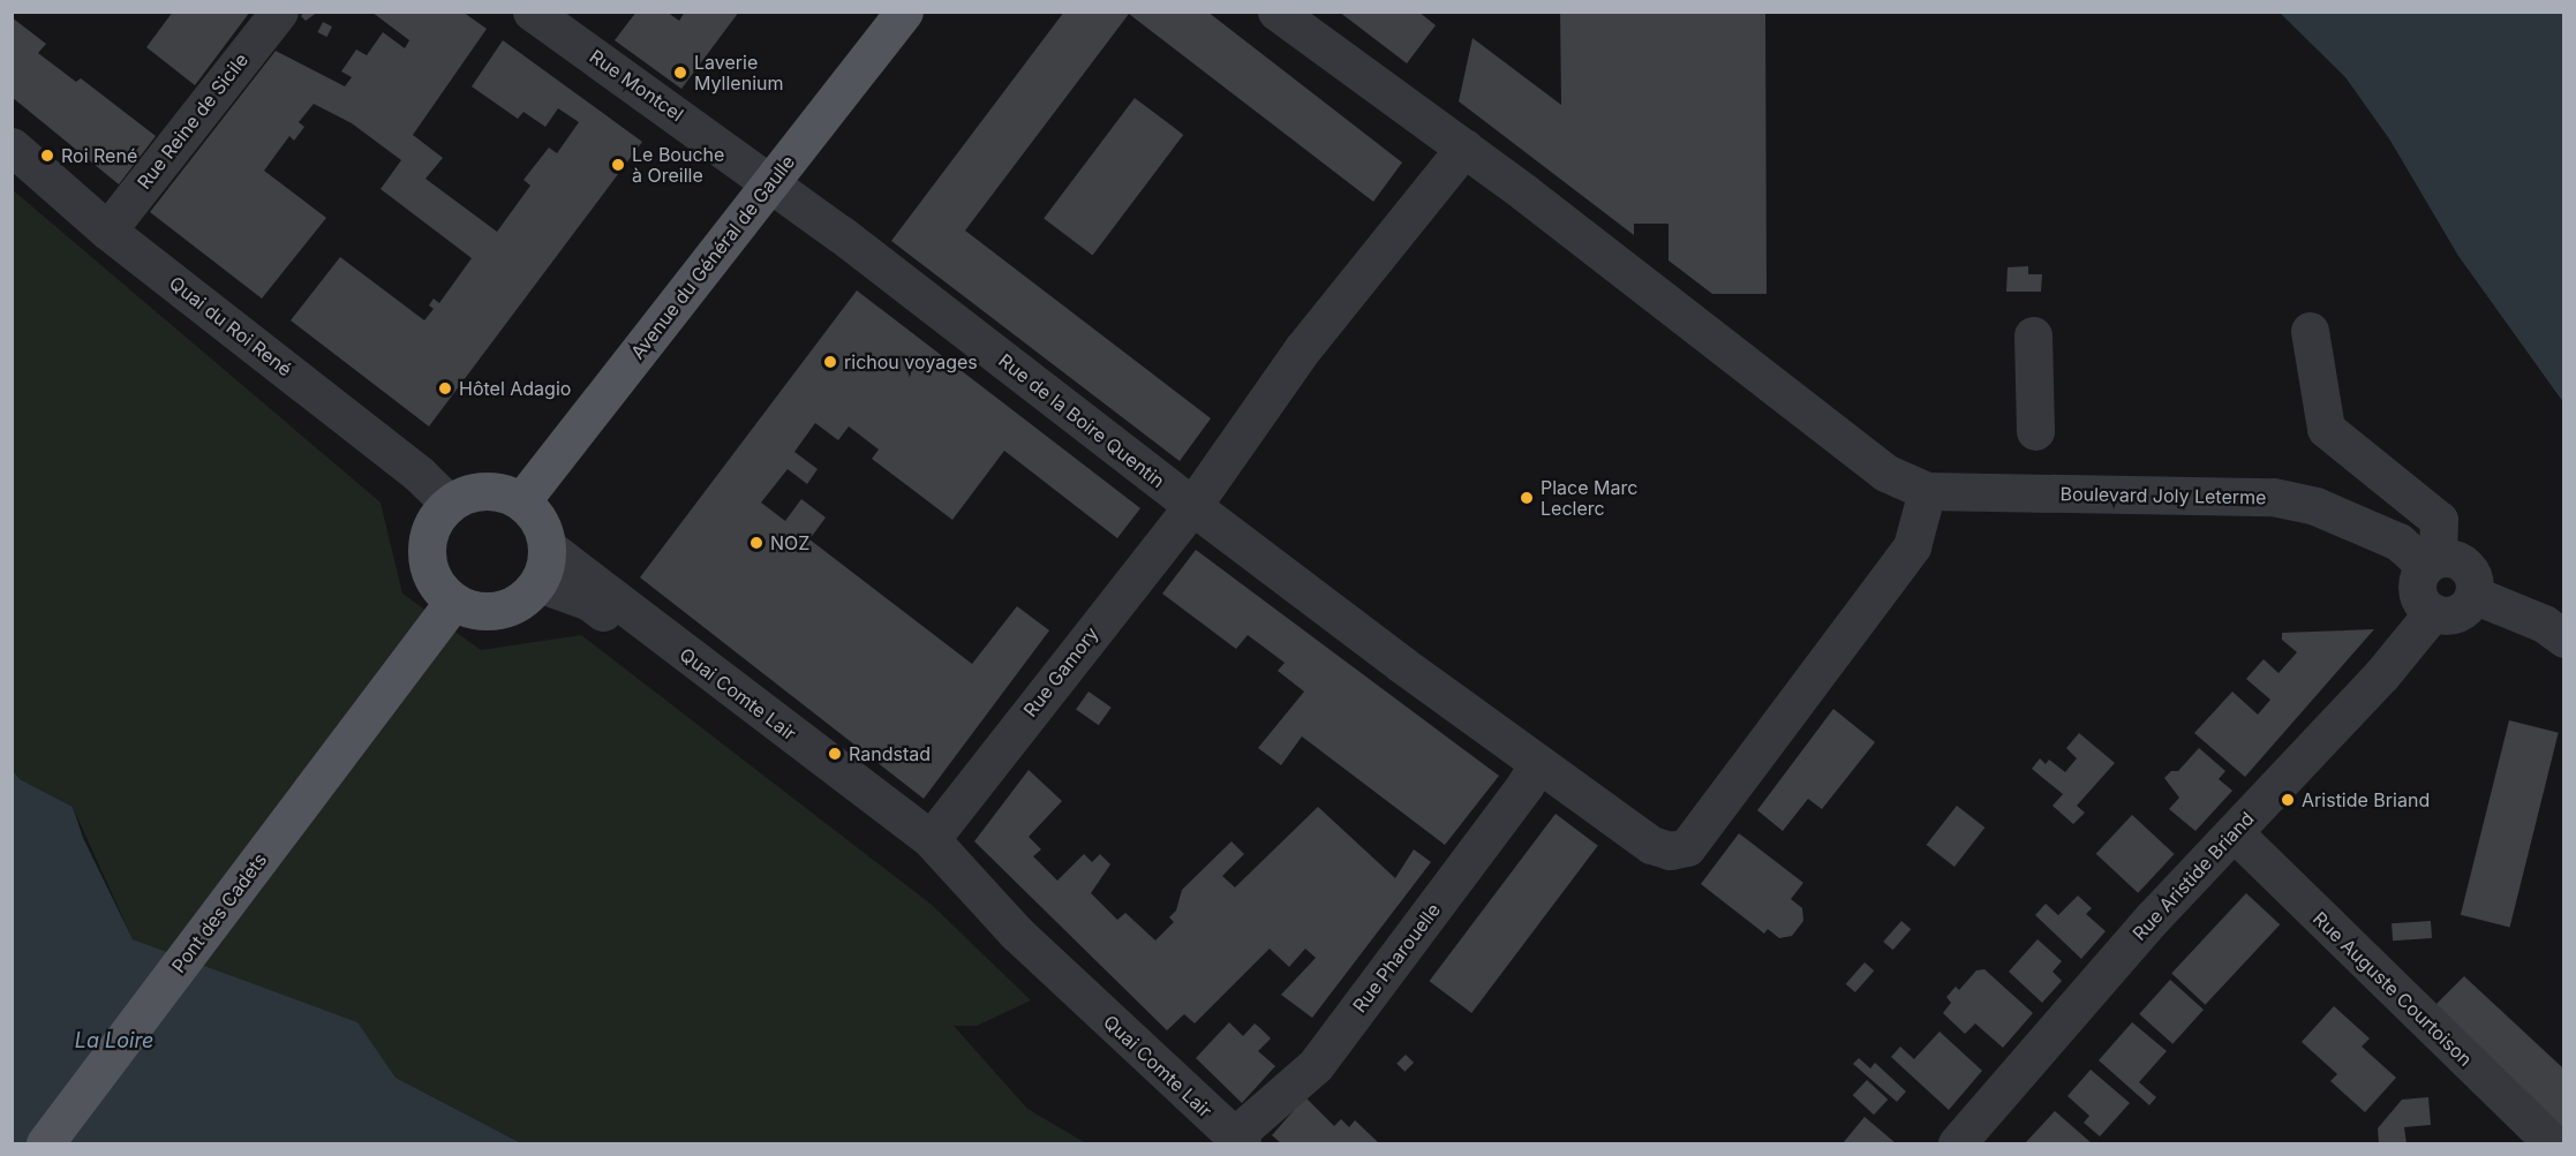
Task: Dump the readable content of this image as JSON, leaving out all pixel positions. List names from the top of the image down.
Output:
{
  "streets": {
    "main road": ["Avenue du Général de Gaulle", "Pont des Cadets"],
    "street": [
      "Rue Montcel",
      "Rue Reine de Sicile",
      "Quai du Roi René",
      "Rue de la Boire Quentin",
      "Boulevard Joly Leterme",
      "Rue Gamory",
      "Quai Comte Lair",
      "Rue Aristide Briand",
      "Rue Pharouelle",
      "Rue Auguste Courtoison"
    ]
  },
  "crossings": [
    ["Rue Montcel", "Avenue du Général de Gaulle"],
    ["Rue Montcel", "Rue de la Boire Quentin"],
    ["Rue Reine de Sicile", "Quai du Roi René"],
    ["Avenue du Général de Gaulle", "Quai du Roi René"],
    ["Avenue du Général de Gaulle", "Rue de la Boire Quentin"],
    ["Avenue du Général de Gaulle", "Quai Comte Lair"],
    ["Avenue du Général de Gaulle", "Pont des Cadets"],
    ["Quai du Roi René", "Quai Comte Lair"],
    ["Quai du Roi René", "Pont des Cadets"],
    ["Rue de la Boire Quentin", "Rue Gamory"],
    ["Boulevard Joly Leterme", "Rue Aristide Briand"],
    ["Rue Gamory", "Quai Comte Lair"],
    ["Quai Comte Lair", "Pont des Cadets"],
    ["Quai Comte Lair", "Rue Pharouelle"],
    ["Rue Aristide Briand", "Rue Auguste Courtoison"]
  ],
  "water": ["La Loire"],
  "places": [
    "Laverie Myllenium",
    "Roi René",
    "Le Bouche à Oreille",
    "richou voyages",
    "Hôtel Adagio",
    "Place Marc Leclerc",
    "NOZ",
    "Randstad",
    "Aristide Briand"
  ]
}
